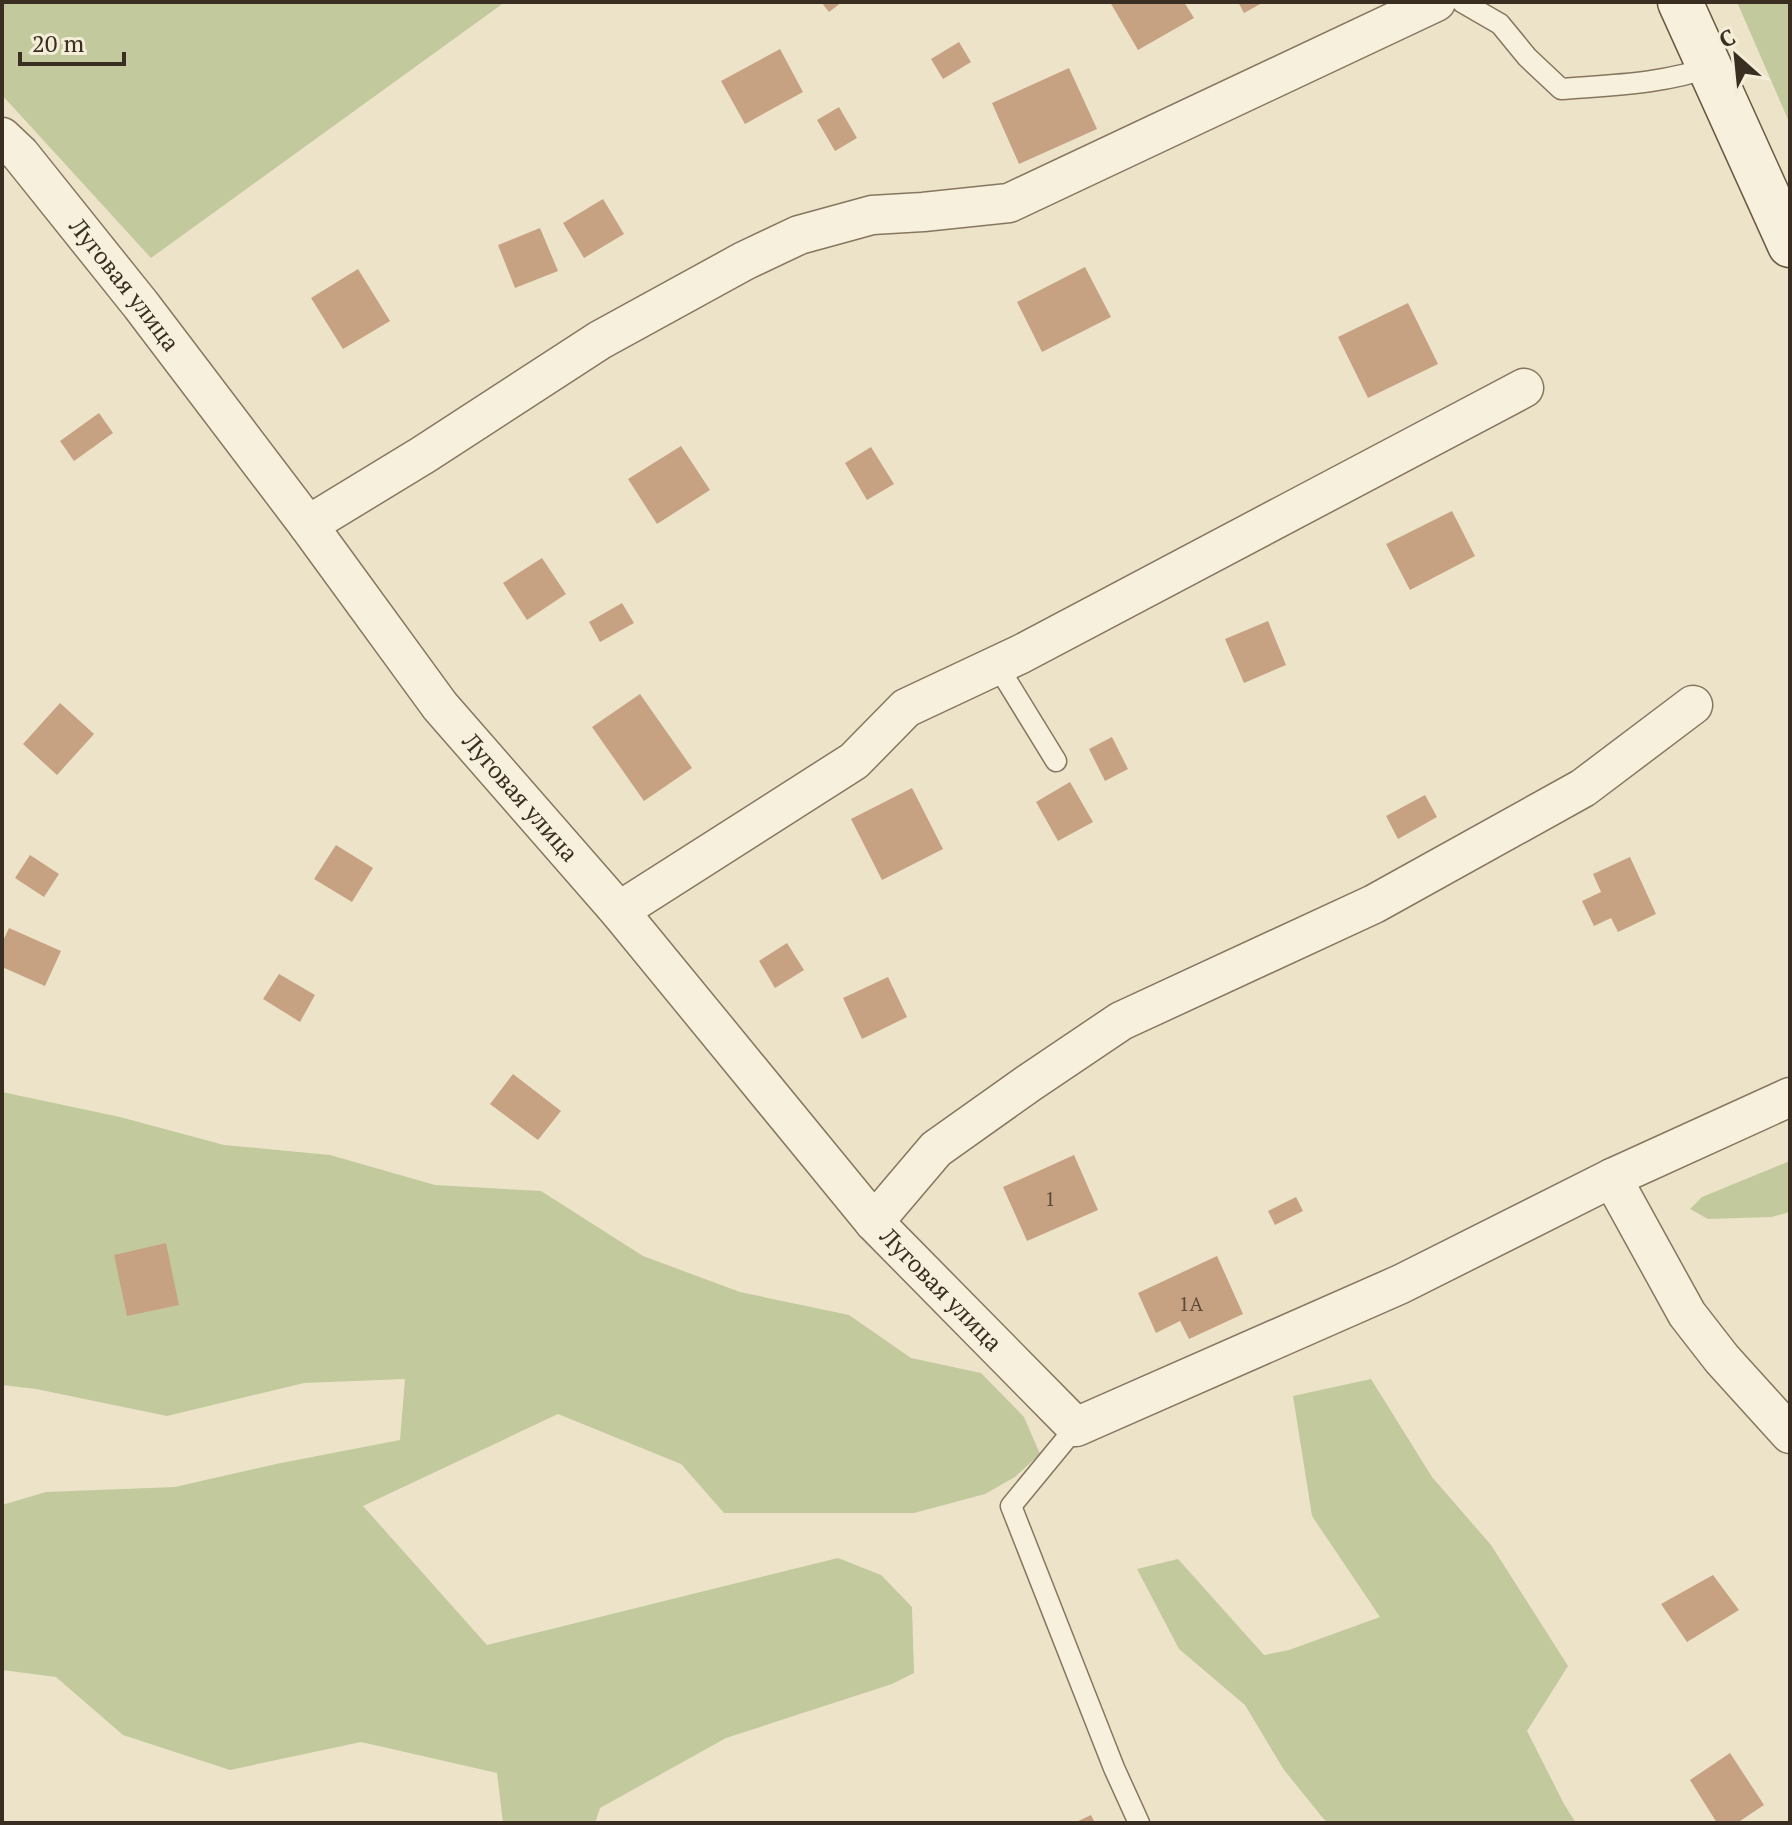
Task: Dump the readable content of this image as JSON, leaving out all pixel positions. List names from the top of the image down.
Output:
{
  "streets": {
    "street": ["Луговая улица"]
  },
  "house_numbers": ["1", "1А"],
  "scale_bar": "20 m",
  "north": "top left"
}
